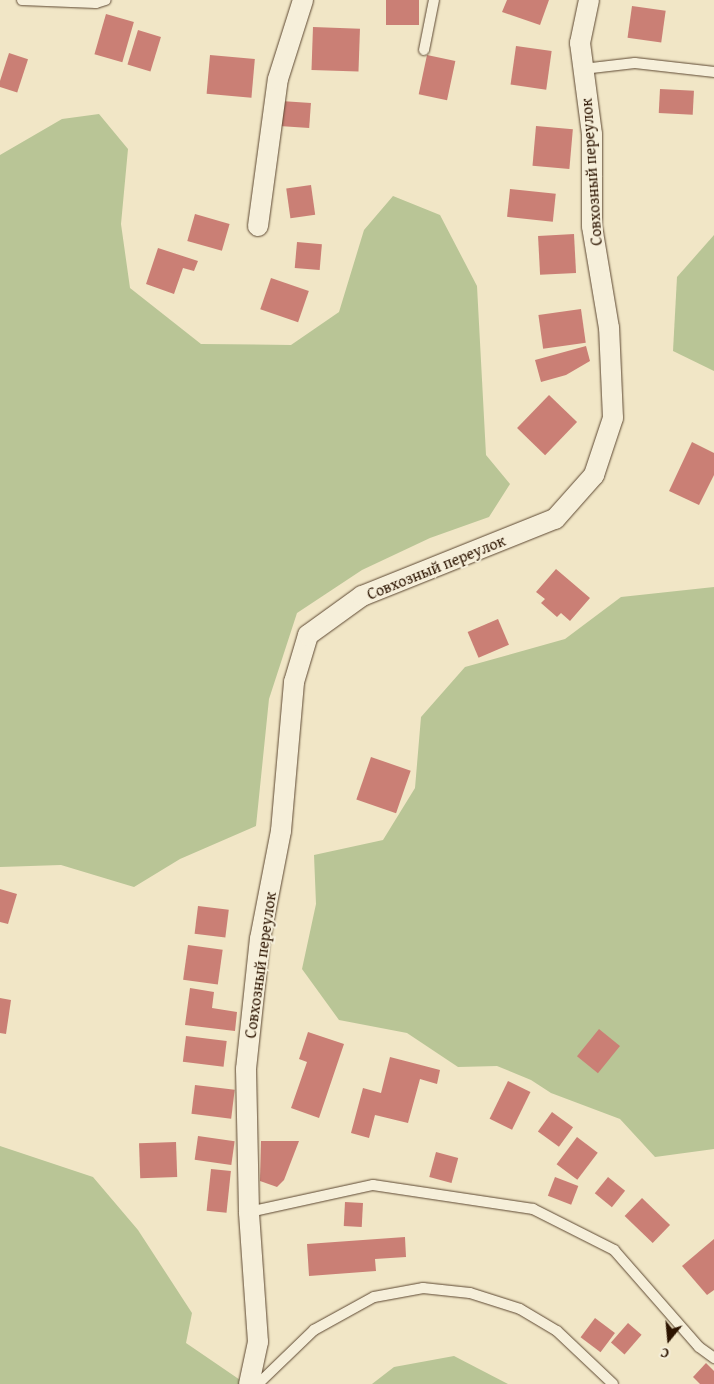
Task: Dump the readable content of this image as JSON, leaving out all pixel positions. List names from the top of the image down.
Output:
{
  "streets": {
    "street": ["Совхозный переулок"]
  },
  "north": "bottom"
}
